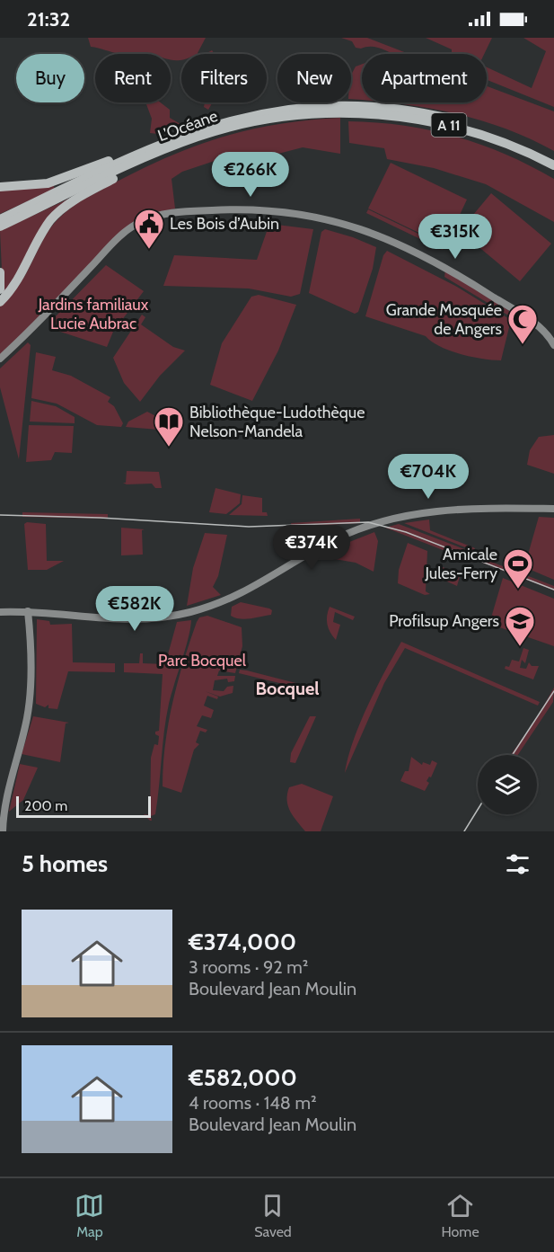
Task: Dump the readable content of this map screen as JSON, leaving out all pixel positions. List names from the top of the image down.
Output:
{
  "streets": {
    "highway": ["A 11", "L’Océane"]
  },
  "districts": ["Bocquel"],
  "parks": ["Jardins familiaux Lucie Aubrac", "Parc Bocquel"],
  "places": {
    "public building": ["Les Bois d’Aubin"],
    "mosque": ["Grande Mosquée de Angers"],
    "library": ["Bibliothèque-Ludothèque Nelson-Mandela"],
    "sports": ["Amicale Jules-Ferry"],
    "school or university": ["Profilsup Angers"]
  },
  "scale_bar": "200 m",
  "page": {
    "status": "21:32",
    "chip": [
      "Buy",
      "Rent",
      "Filters",
      "New",
      "Apartment"
    ],
    "price": [
      "€266K",
      "€315K",
      "€704K",
      "€374K",
      "€582K"
    ],
    "scale": "200 m",
    "heading": "5 homes",
    "list": [
      {
        "name": "€374,000",
        "note": "3 rooms · 92 m² · Boulevard Jean Moulin"
      },
      {
        "name": "€582,000",
        "note": "4 rooms · 148 m² · Boulevard Jean Moulin"
      }
    ],
    "tabs": ["Map", "Saved", "Home"]
  }
}
